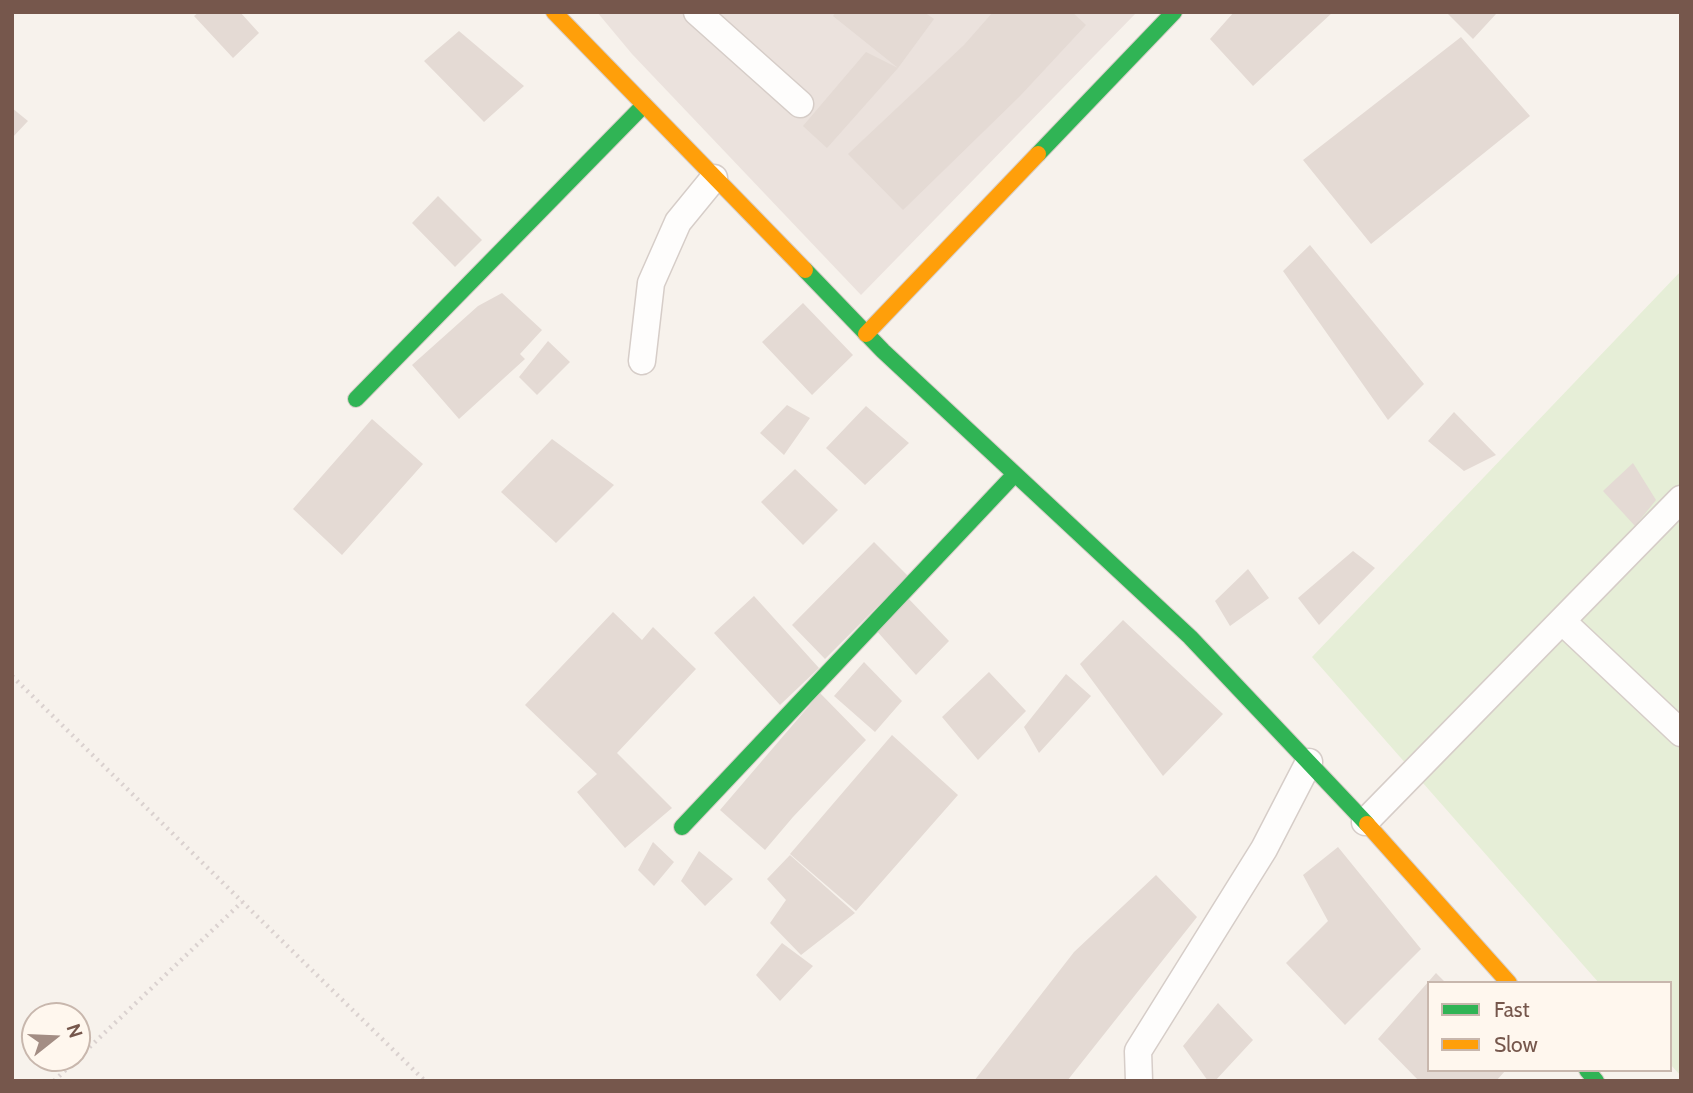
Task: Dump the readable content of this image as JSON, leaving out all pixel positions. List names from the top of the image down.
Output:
{
  "legend": ["Fast", "Slow"],
  "north": "right"
}
